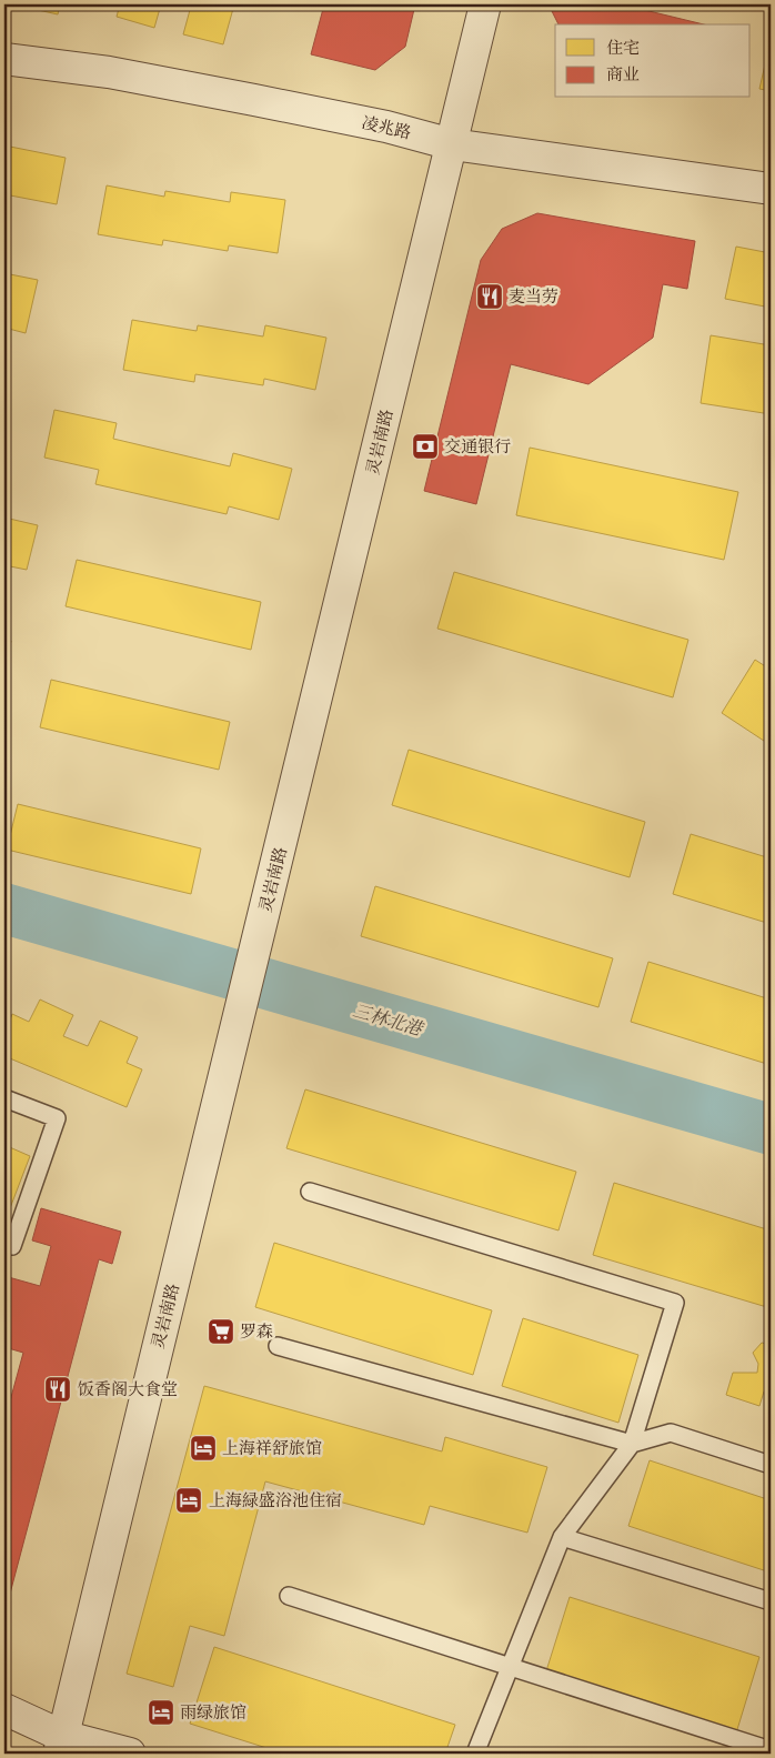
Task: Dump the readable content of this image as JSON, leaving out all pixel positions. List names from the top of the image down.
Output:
{
  "streets": {
    "street": ["凌兆路", "灵岩南路"]
  },
  "crossings": [
    ["凌兆路", "灵岩南路"]
  ],
  "water": ["三林北港"],
  "places": {
    "restaurant": ["麦当劳", "饭香阁大食堂"],
    "bank": ["交通银行"],
    "supermarket": ["罗森"],
    "hotel": ["上海祥舒旅馆", "上海緑盛浴池住宿", "雨绿旅馆"]
  },
  "legend": ["住宅", "商业"]
}
